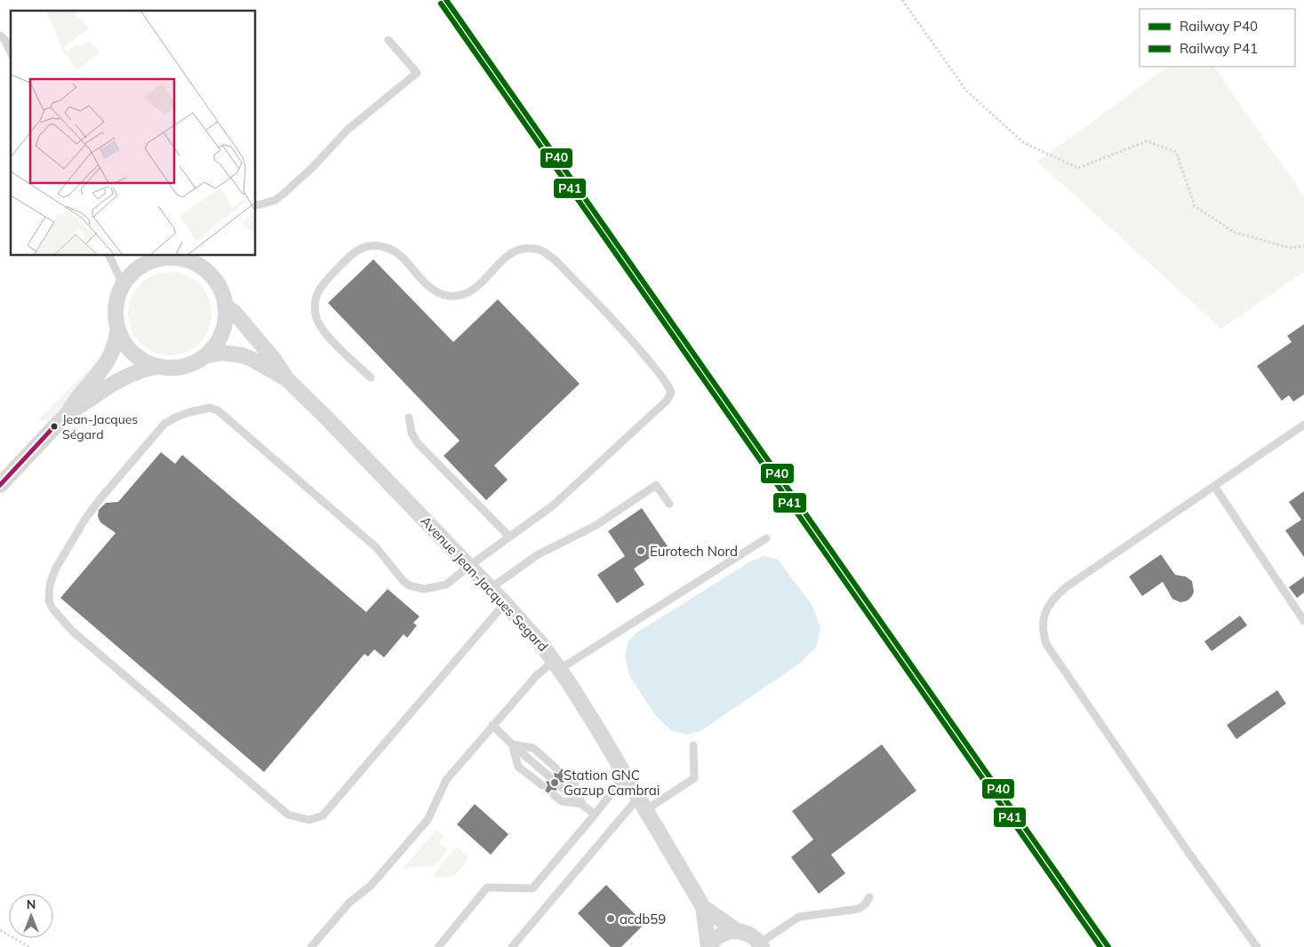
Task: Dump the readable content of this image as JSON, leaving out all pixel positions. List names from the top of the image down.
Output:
{
  "streets": {
    "street": ["Avenue Jean-Jacques Segard"]
  },
  "places": [
    "Jean-Jacques Ségard",
    "Eurotech Nord",
    "Station GNC Gazup Cambrai",
    "acdb59"
  ],
  "lines": ["rail line P40", "rail line P41"],
  "legend": ["Railway P40", "Railway P41"],
  "north": "top"
}
